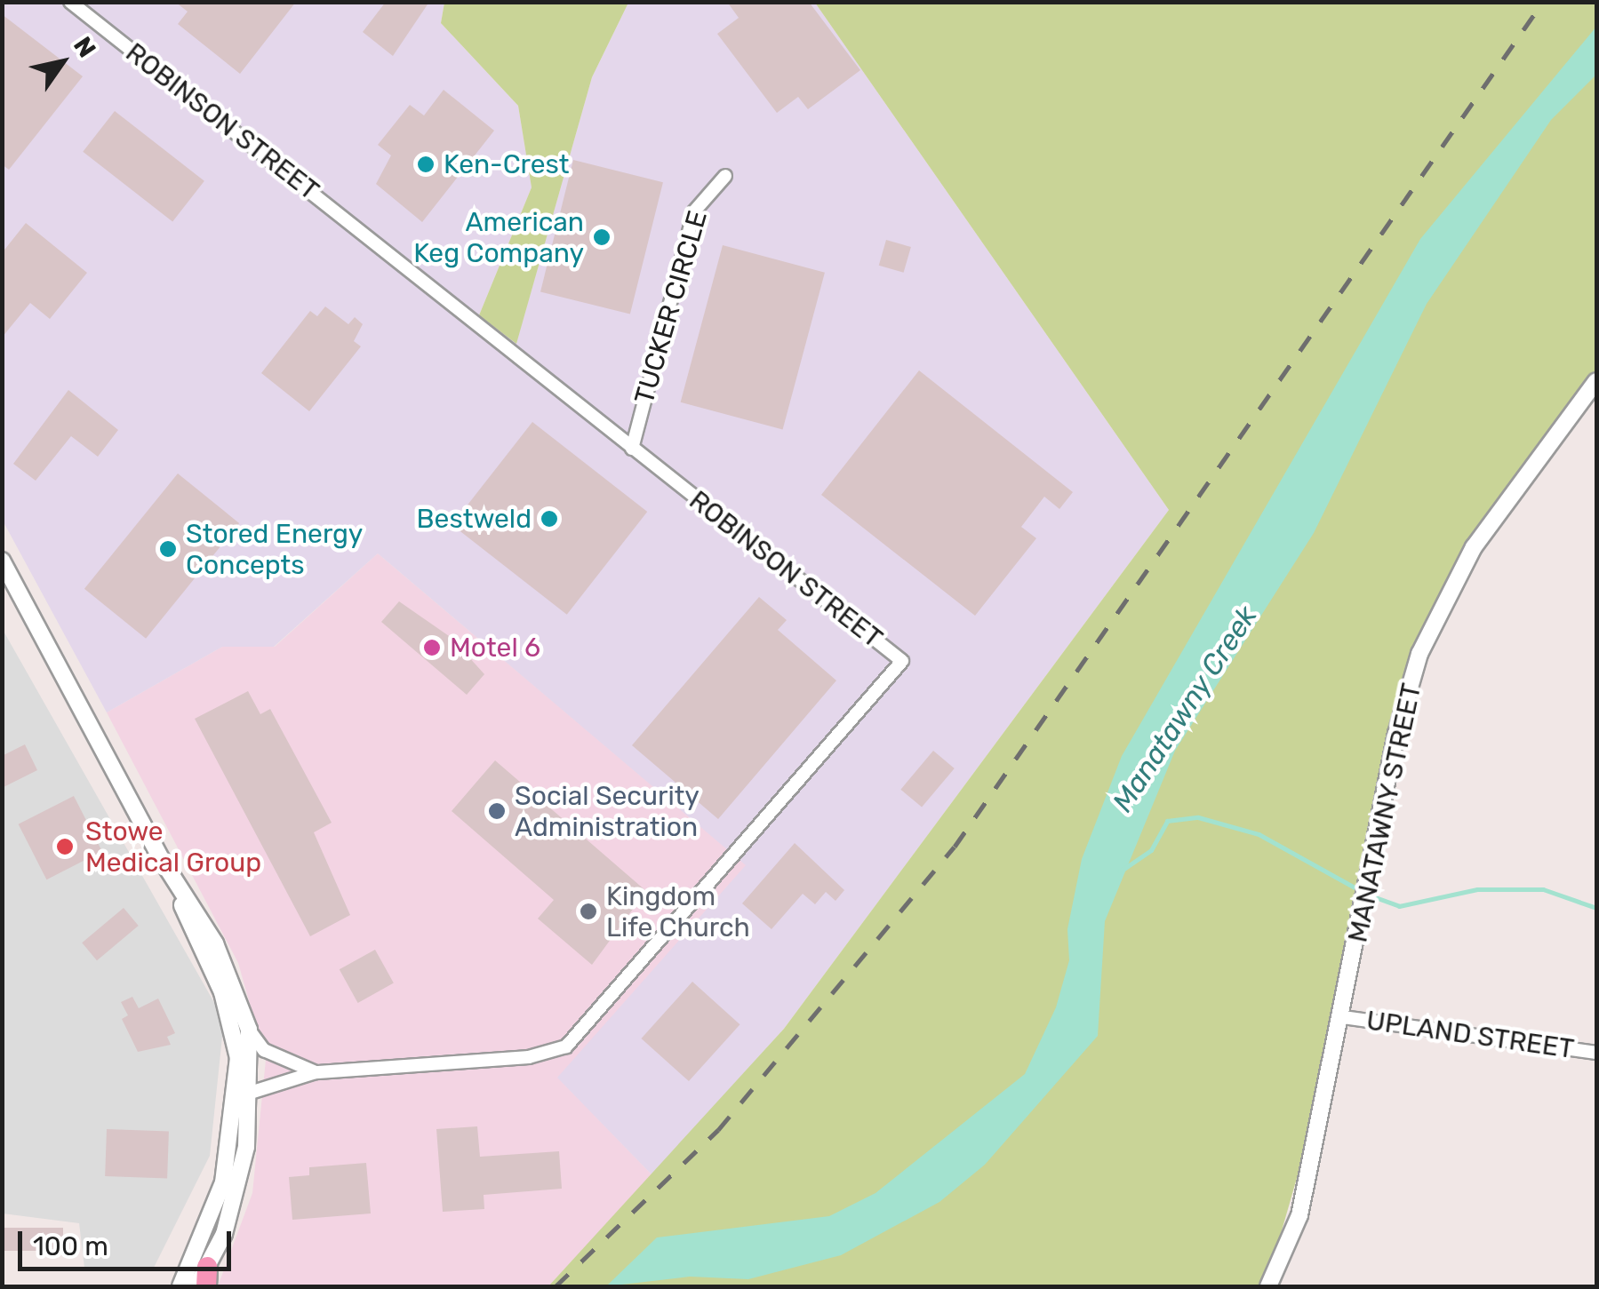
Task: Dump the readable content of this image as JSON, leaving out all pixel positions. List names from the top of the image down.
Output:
{
  "streets": {
    "street": [
      "ROBINSON STREET",
      "TUCKER CIRCLE",
      "MANATAWNY STREET",
      "UPLAND STREET"
    ]
  },
  "crossings": [
    ["ROBINSON STREET", "TUCKER CIRCLE"],
    ["MANATAWNY STREET", "UPLAND STREET"]
  ],
  "water": ["Manatawny Creek"],
  "places": [
    "Ken-Crest",
    "American Keg Company",
    "Bestweld",
    "Stored Energy Concepts",
    "Motel 6",
    "Social Security Administration",
    "Stowe Medical Group",
    "Kingdom Life Church"
  ],
  "scale_bar": "100 m",
  "north": "top right"
}
